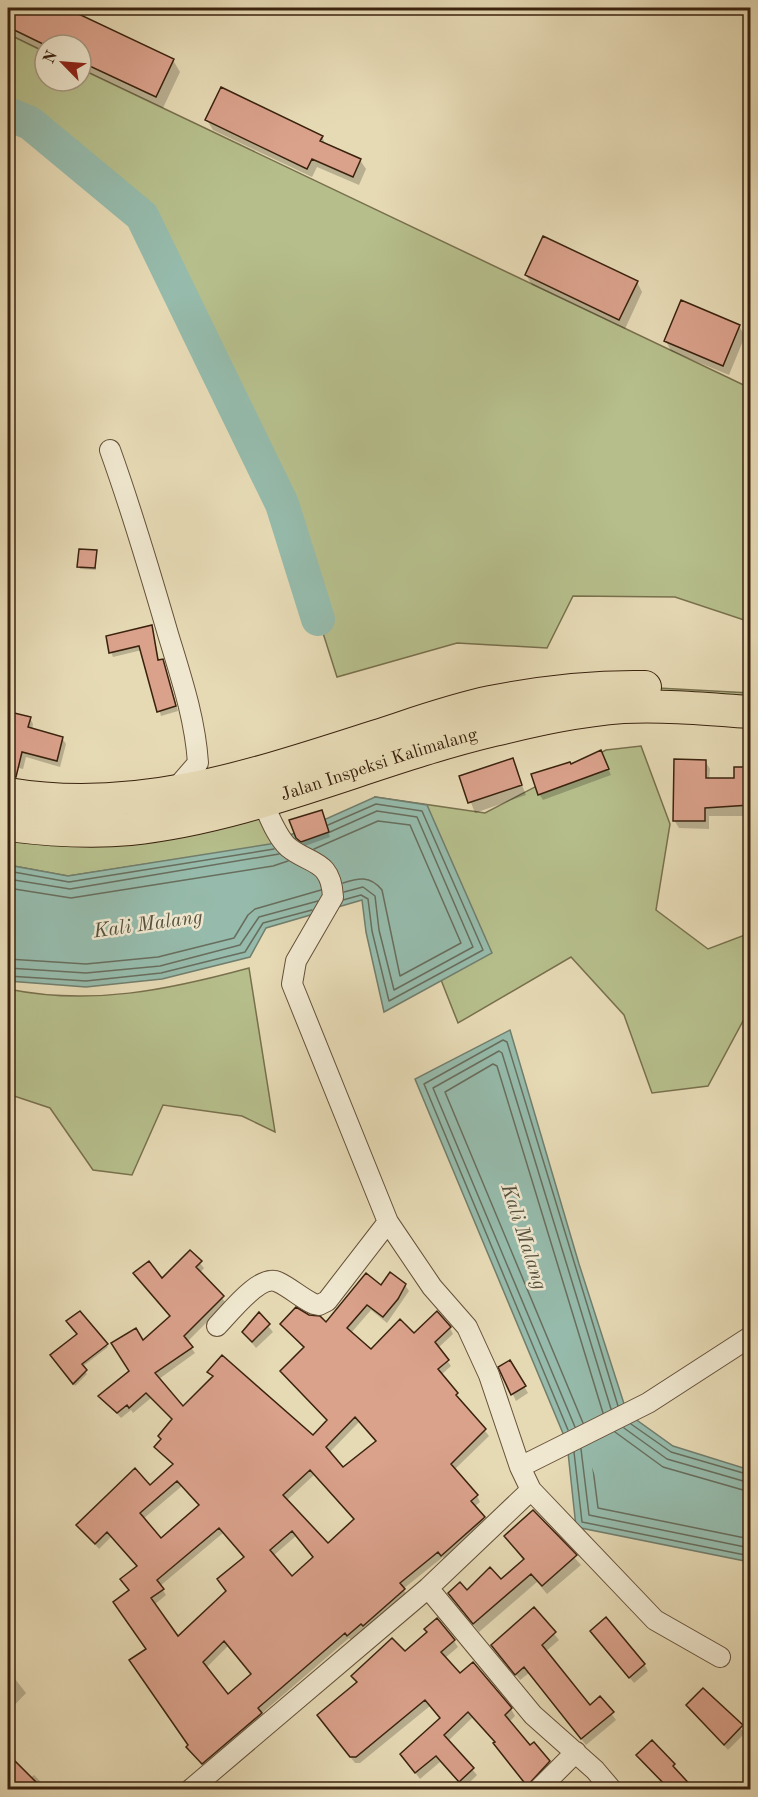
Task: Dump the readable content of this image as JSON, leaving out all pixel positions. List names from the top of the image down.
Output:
{
  "streets": {
    "main road": ["Jalan Inspeksi Kalimalang"]
  },
  "water": ["Kali Malang"],
  "north": "top left"
}
